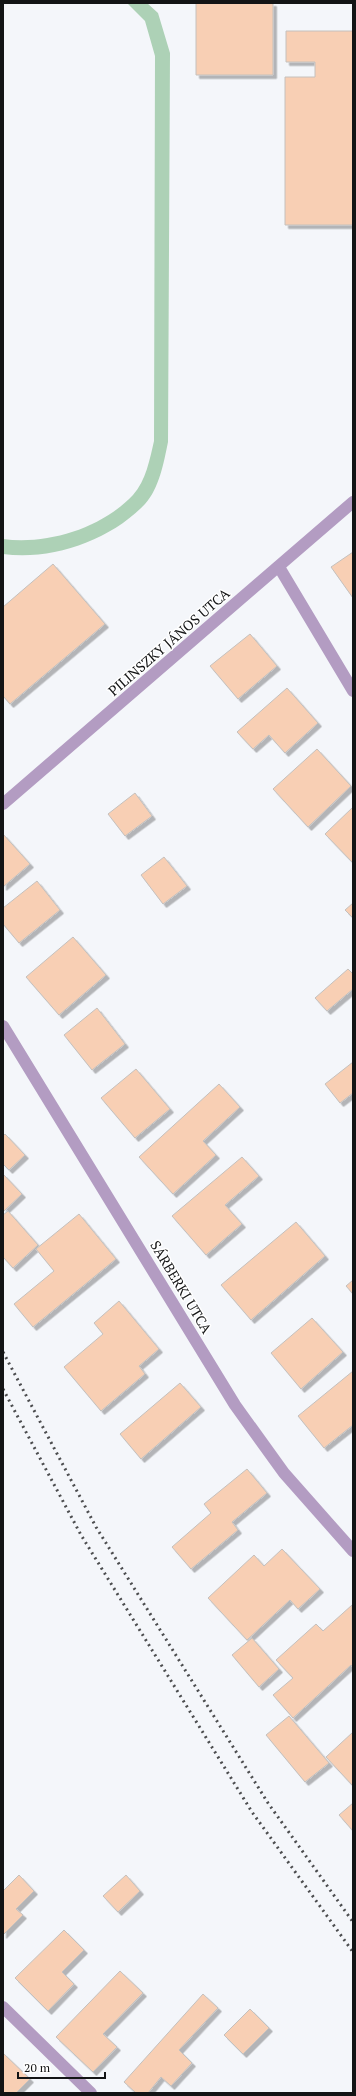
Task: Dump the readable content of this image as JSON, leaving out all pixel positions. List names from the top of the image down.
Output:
{
  "streets": {
    "street": ["PILINSZKY JÁNOS UTCA", "SÁRBERKI UTCA"]
  },
  "scale_bar": "20 m"
}
